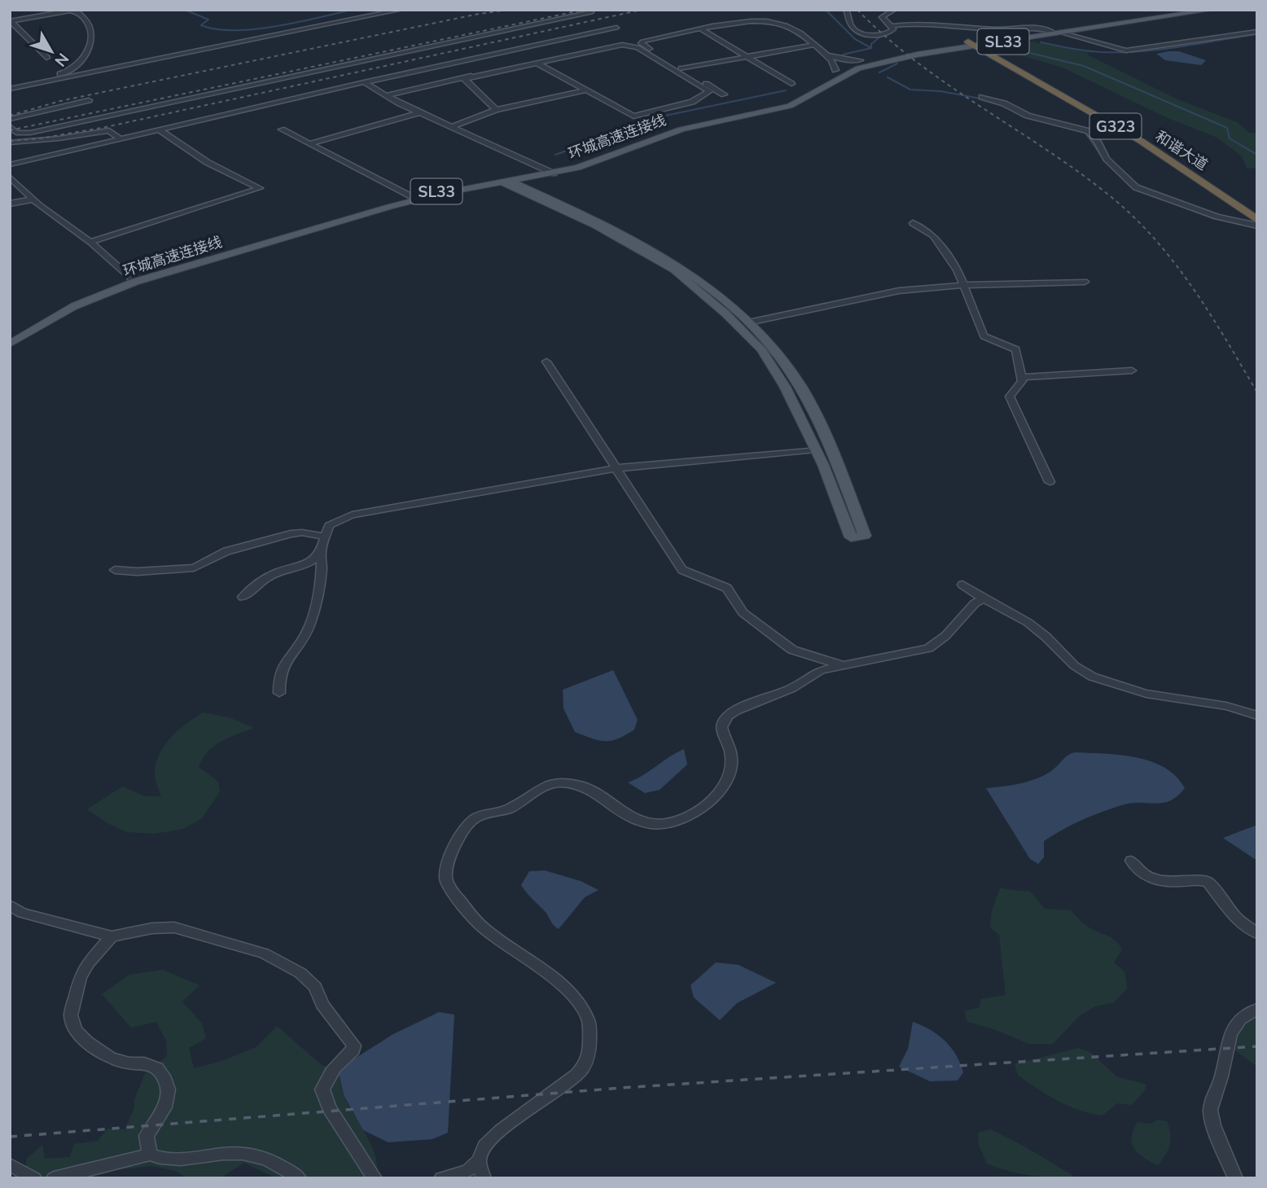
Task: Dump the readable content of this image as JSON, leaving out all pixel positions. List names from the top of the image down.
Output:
{
  "streets": {
    "highway": ["G323", "和谐大道"],
    "main road": ["SL33", "环城高速连接线"]
  },
  "crossings": [
    ["环城高速连接线", "和谐大道"]
  ],
  "north": "bottom right"
}
